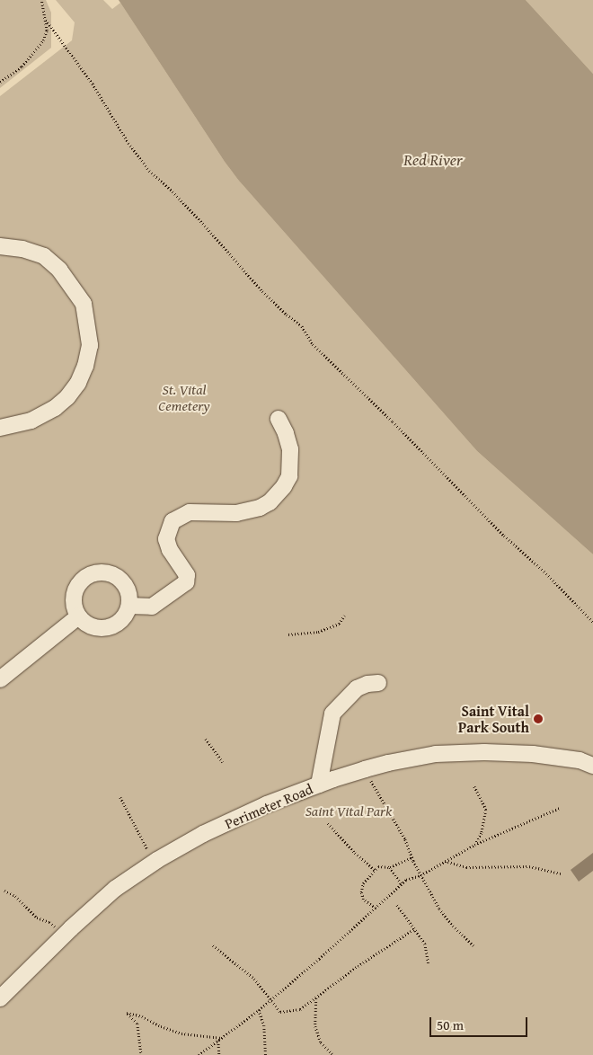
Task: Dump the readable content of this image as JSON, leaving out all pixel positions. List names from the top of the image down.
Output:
{
  "streets": {
    "street": ["Perimeter Road"]
  },
  "water": ["Red River"],
  "parks": ["St. Vital Cemetery", "Saint Vital Park"],
  "places": ["Saint Vital Park South"],
  "scale_bar": "50 m"
}
